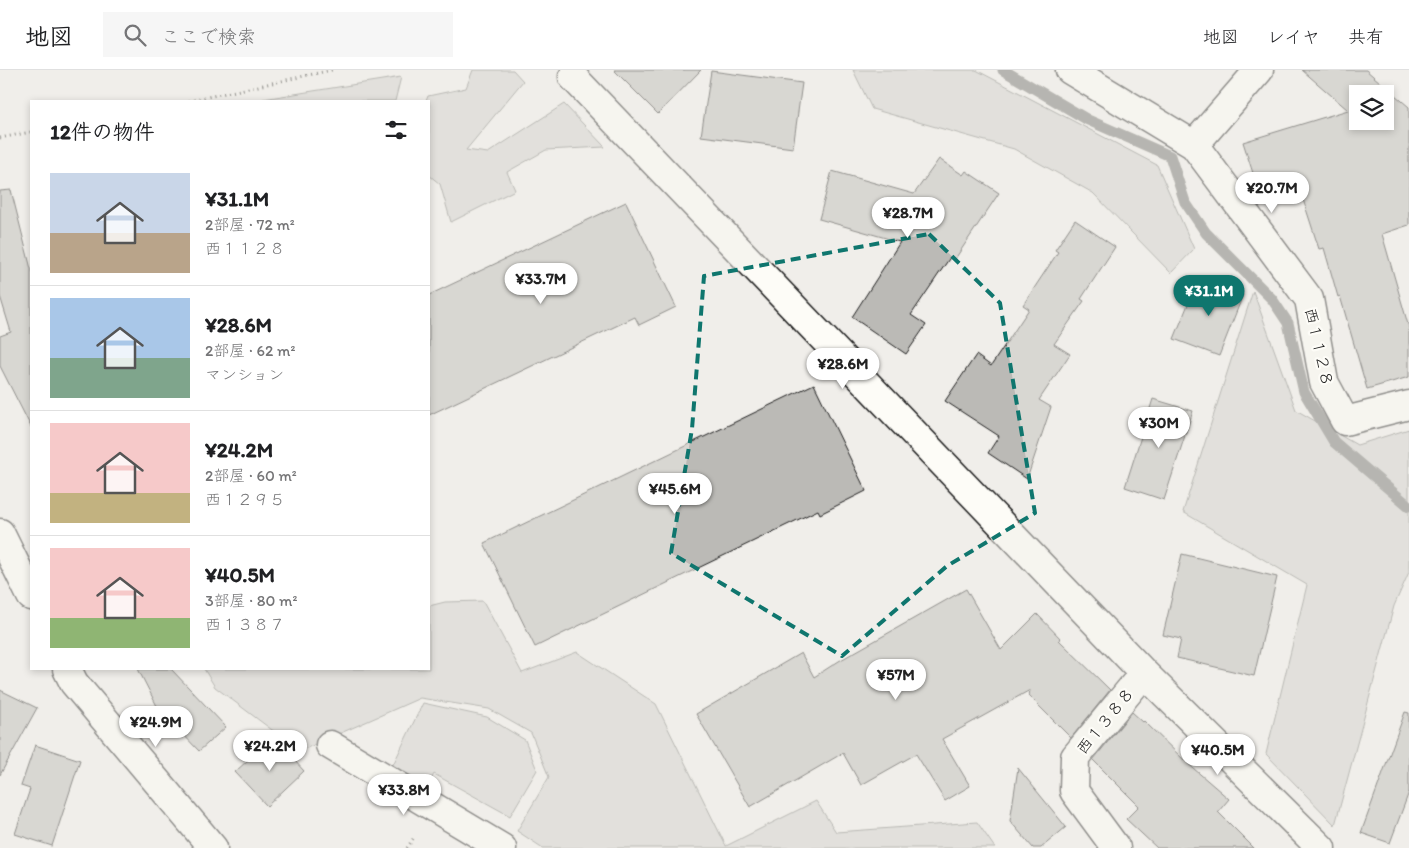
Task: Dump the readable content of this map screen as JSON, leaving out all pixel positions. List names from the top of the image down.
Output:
{
  "streets": {
    "street": ["西１１２８", "西１３８８"]
  },
  "page": {
    "header": "地図",
    "search": "ここで検索",
    "nav": ["地図", "レイヤ", "共有"],
    "heading": "12件の物件",
    "list": [
      {
        "name": "¥31.1M",
        "note": "2部屋 · 72 m² · 西１１２８"
      },
      {
        "name": "¥28.6M",
        "note": "2部屋 · 62 m² · マンション"
      },
      {
        "name": "¥24.2M",
        "note": "2部屋 · 60 m² · 西１２９５"
      },
      {
        "name": "¥40.5M",
        "note": "3部屋 · 80 m² · 西１３８７"
      }
    ],
    "price": [
      "¥20.7M",
      "¥28.7M",
      "¥33.7M",
      "¥31.1M",
      "¥28.6M",
      "¥30M",
      "¥45.6M",
      "¥57M",
      "¥24.9M",
      "¥24.2M",
      "¥40.5M",
      "¥33.8M"
    ]
  }
}
